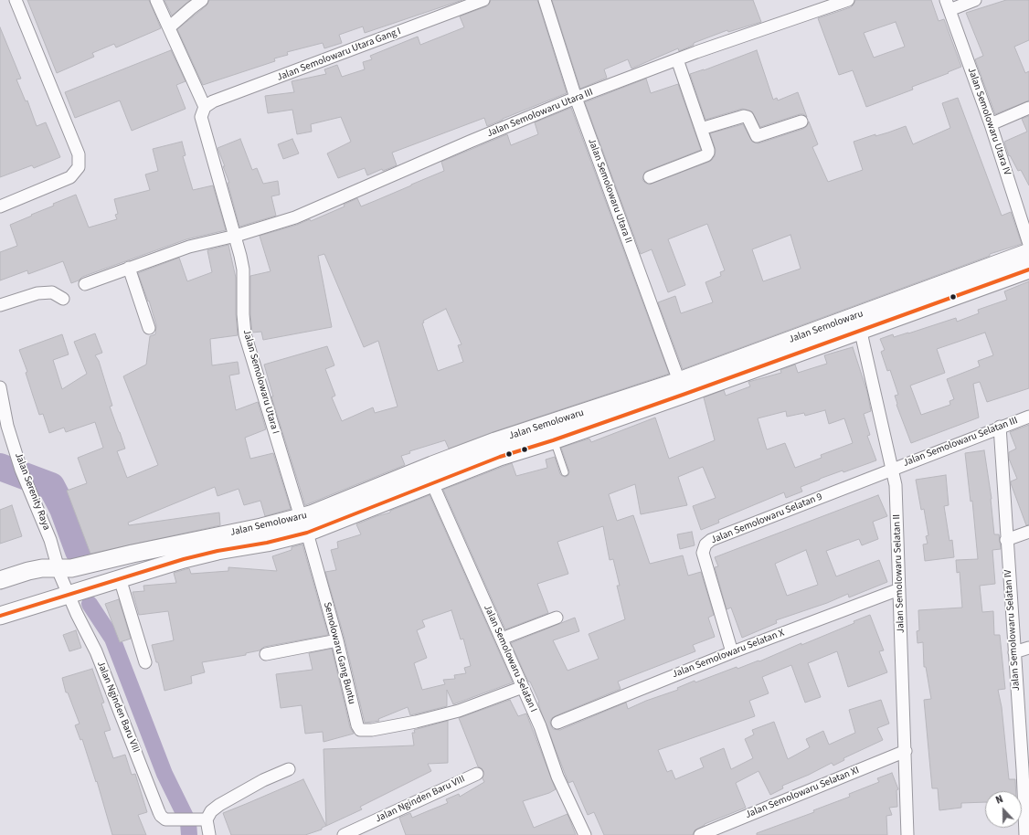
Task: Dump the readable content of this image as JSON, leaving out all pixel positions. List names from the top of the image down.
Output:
{
  "streets": {
    "main road": ["Jalan Semolowaru"],
    "street": [
      "Jalan Semolowaru Utara Gang I",
      "Jalan Semolowaru Utara III",
      "Jalan Semolowaru Utara IV",
      "Jalan Semolowaru Utara II",
      "Jalan Semolowaru Utara I",
      "Jalan Semolowaru Selatan III",
      "Jalan Serenity Raya",
      "Jalan Semolowaru Selatan 9",
      "Jalan Semolowaru Selatan II",
      "Jalan Semolowaru Selatan IV",
      "Semolowaru Gang Buntu",
      "Jalan Semolowaru Selatan X",
      "Jalan Semolowaru Selatan I",
      "Jalan Nginden Baru VIII",
      "Jalan Semolowaru Selatan XI"
    ]
  },
  "crossings": [
    ["Jalan Semolowaru Utara Gang I", "Jalan Semolowaru Utara I"],
    ["Jalan Semolowaru Utara III", "Jalan Semolowaru Utara II"],
    ["Jalan Semolowaru Utara III", "Jalan Semolowaru Utara I"],
    ["Jalan Semolowaru Utara II", "Jalan Semolowaru"],
    ["Jalan Semolowaru", "Jalan Semolowaru Utara I"],
    ["Jalan Semolowaru", "Jalan Serenity Raya"],
    ["Jalan Semolowaru", "Jalan Semolowaru Selatan II"],
    ["Jalan Semolowaru", "Semolowaru Gang Buntu"],
    ["Jalan Semolowaru", "Jalan Semolowaru Selatan I"],
    ["Jalan Semolowaru", "Jalan Nginden Baru VIII"],
    ["Jalan Semolowaru Utara I", "Semolowaru Gang Buntu"],
    ["Jalan Semolowaru Selatan III", "Jalan Semolowaru Selatan 9"],
    ["Jalan Semolowaru Selatan III", "Jalan Semolowaru Selatan II"],
    ["Jalan Semolowaru Selatan III", "Jalan Semolowaru Selatan IV"],
    ["Jalan Serenity Raya", "Jalan Nginden Baru VIII"],
    ["Jalan Semolowaru Selatan 9", "Jalan Semolowaru Selatan II"],
    ["Jalan Semolowaru Selatan 9", "Jalan Semolowaru Selatan X"],
    ["Jalan Semolowaru Selatan II", "Jalan Semolowaru Selatan X"],
    ["Jalan Semolowaru Selatan II", "Jalan Semolowaru Selatan XI"]
  ],
  "north": "top"
}
